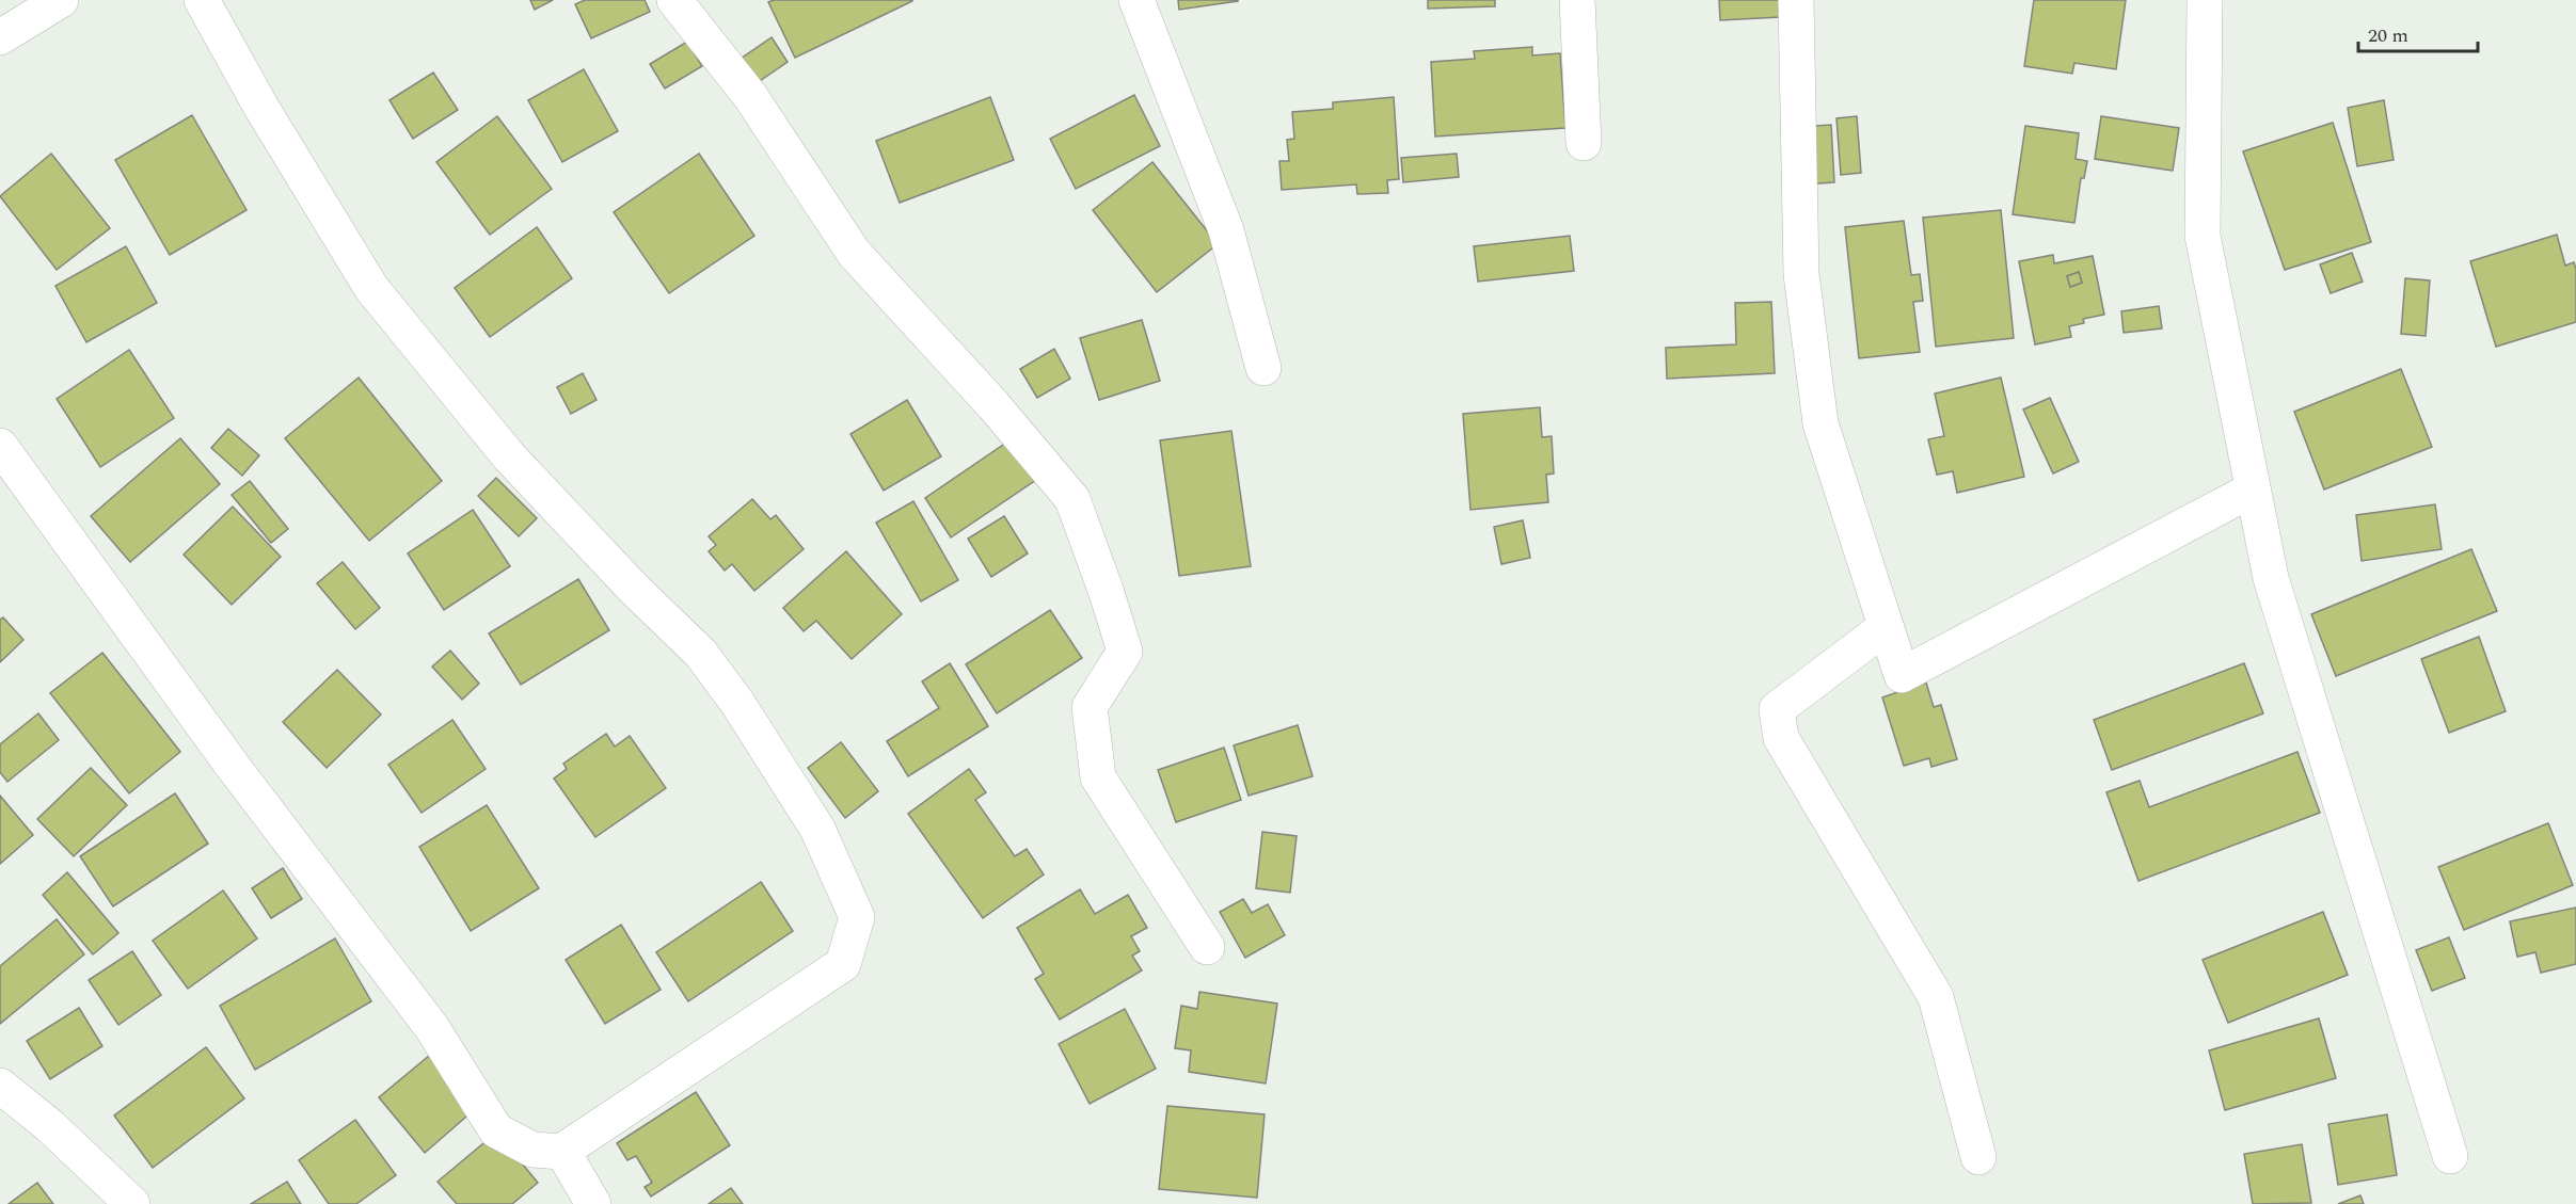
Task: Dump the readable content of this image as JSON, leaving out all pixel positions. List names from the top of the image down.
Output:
{
  "scale_bar": "20 m"
}
